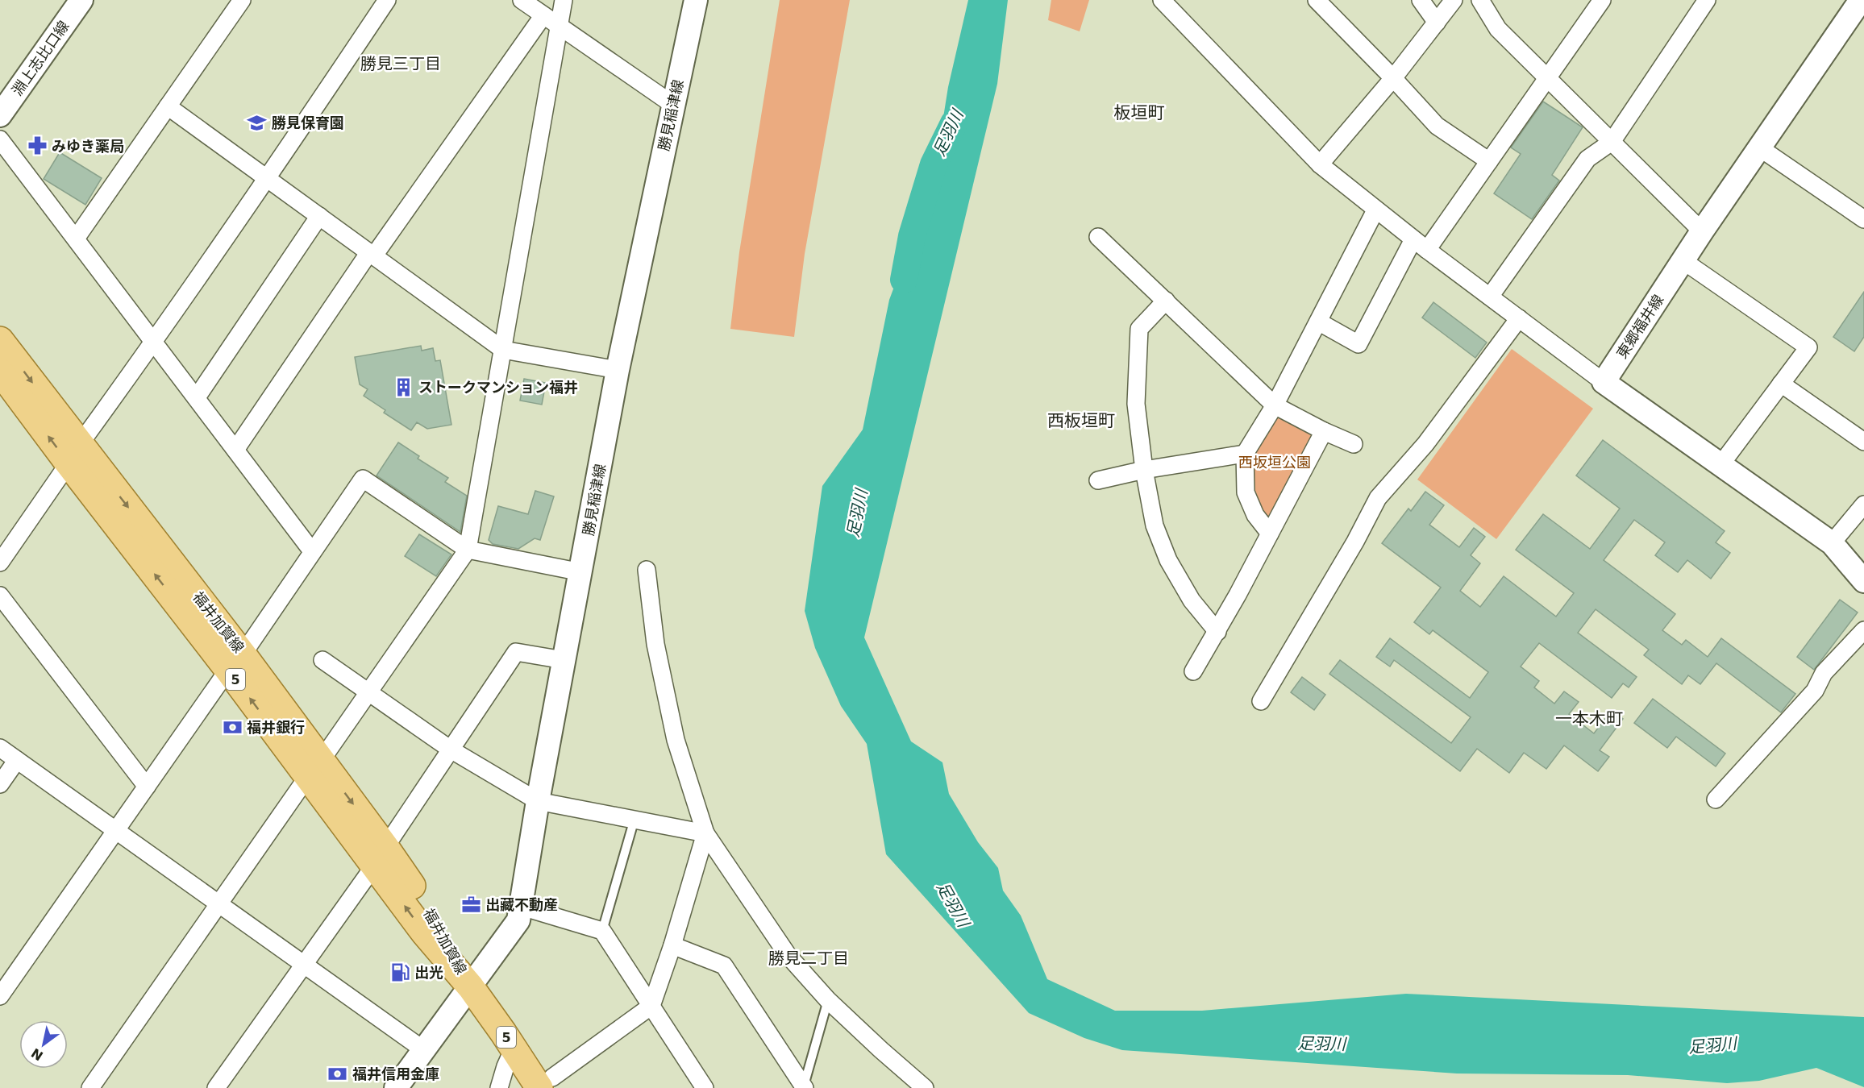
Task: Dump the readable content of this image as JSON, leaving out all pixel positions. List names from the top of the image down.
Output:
{
  "streets": {
    "main road": [
      "淵上志比口線",
      "勝見稲津線",
      "東郷福井線",
      "福井加賀線",
      "5"
    ]
  },
  "crossings": [
    ["勝見稲津線", "福井加賀線"]
  ],
  "districts": [
    "勝見三丁目",
    "板垣町",
    "西板垣町",
    "一本木町",
    "勝見二丁目"
  ],
  "water": ["足羽川"],
  "parks": ["西坂垣公園"],
  "places": {
    "school or university": ["勝見保育園"],
    "pharmacy": ["みゆき薬局"],
    "building": ["ストークマンション福井"],
    "bank": ["福井銀行", "福井信用金庫"],
    "office": ["出藏不動産"],
    "fuel station": ["出光"]
  },
  "north": "bottom left"
}
